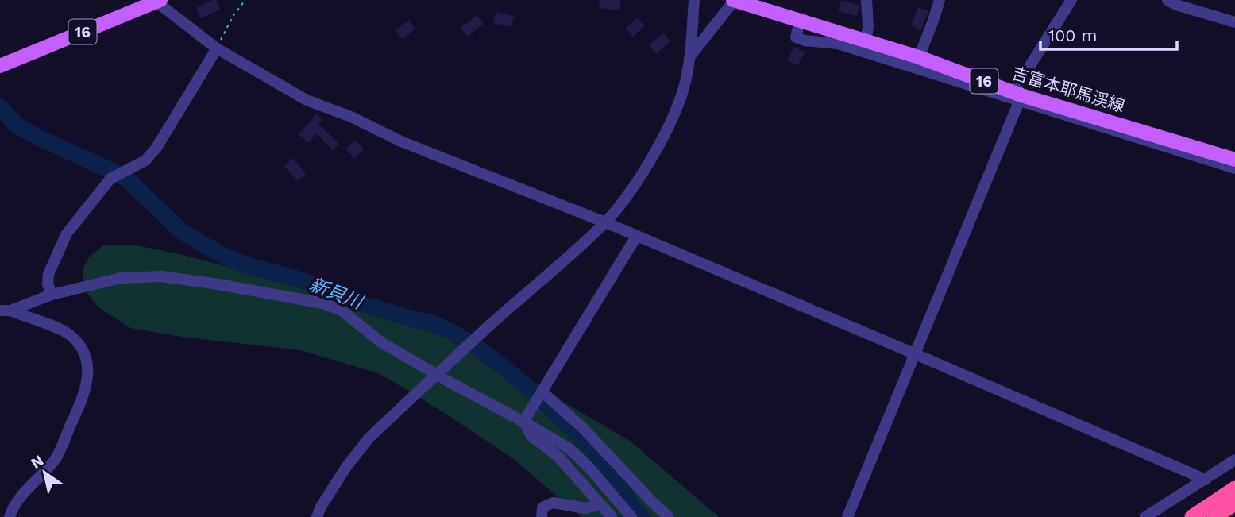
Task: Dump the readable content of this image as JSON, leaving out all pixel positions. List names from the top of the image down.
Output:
{
  "streets": {
    "main road": ["16", "吉富本耶馬渓線"]
  },
  "water": ["新貝川"],
  "scale_bar": "100 m",
  "north": "top left"
}
